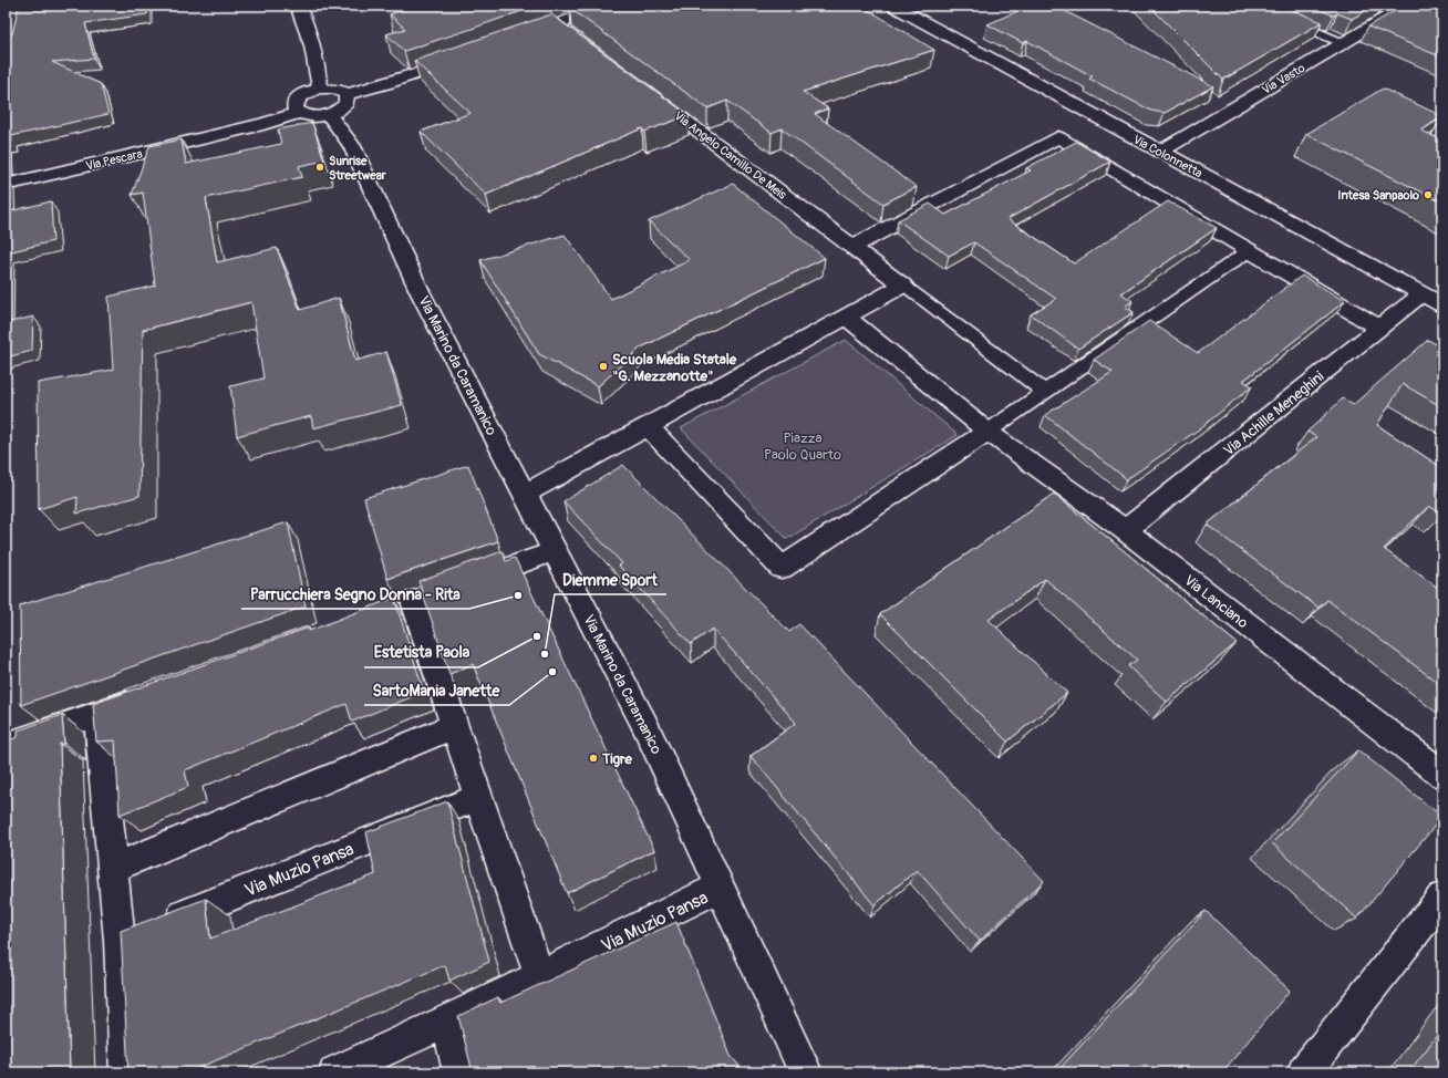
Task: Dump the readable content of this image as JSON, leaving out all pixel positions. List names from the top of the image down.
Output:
{
  "streets": {
    "street": [
      "Via Vasto",
      "Via Angelo Camillo De Meis",
      "Via Colonnetta",
      "Via Pescara",
      "Via Marino da Caramanico",
      "Via Achille Meneghini",
      "Via Lanciano",
      "Via Muzio Pansa"
    ]
  },
  "crossings": [
    ["Via Vasto", "Via Colonnetta"],
    ["Via Colonnetta", "Via Achille Meneghini"],
    ["Via Marino da Caramanico", "Via Muzio Pansa"],
    ["Via Achille Meneghini", "Via Lanciano"]
  ],
  "parks": ["Piazza Paolo Quarto"],
  "places": [
    "Sunrise Streetwear",
    "Intesa Sanpaolo",
    "Scuola Media Statale \"G. Mezzanotte\"",
    "Parrucchiera Segno Donna - Rita",
    "Estetista Paola",
    "Diemme Sport",
    "SartoMania Janette",
    "Tigre"
  ]
}
